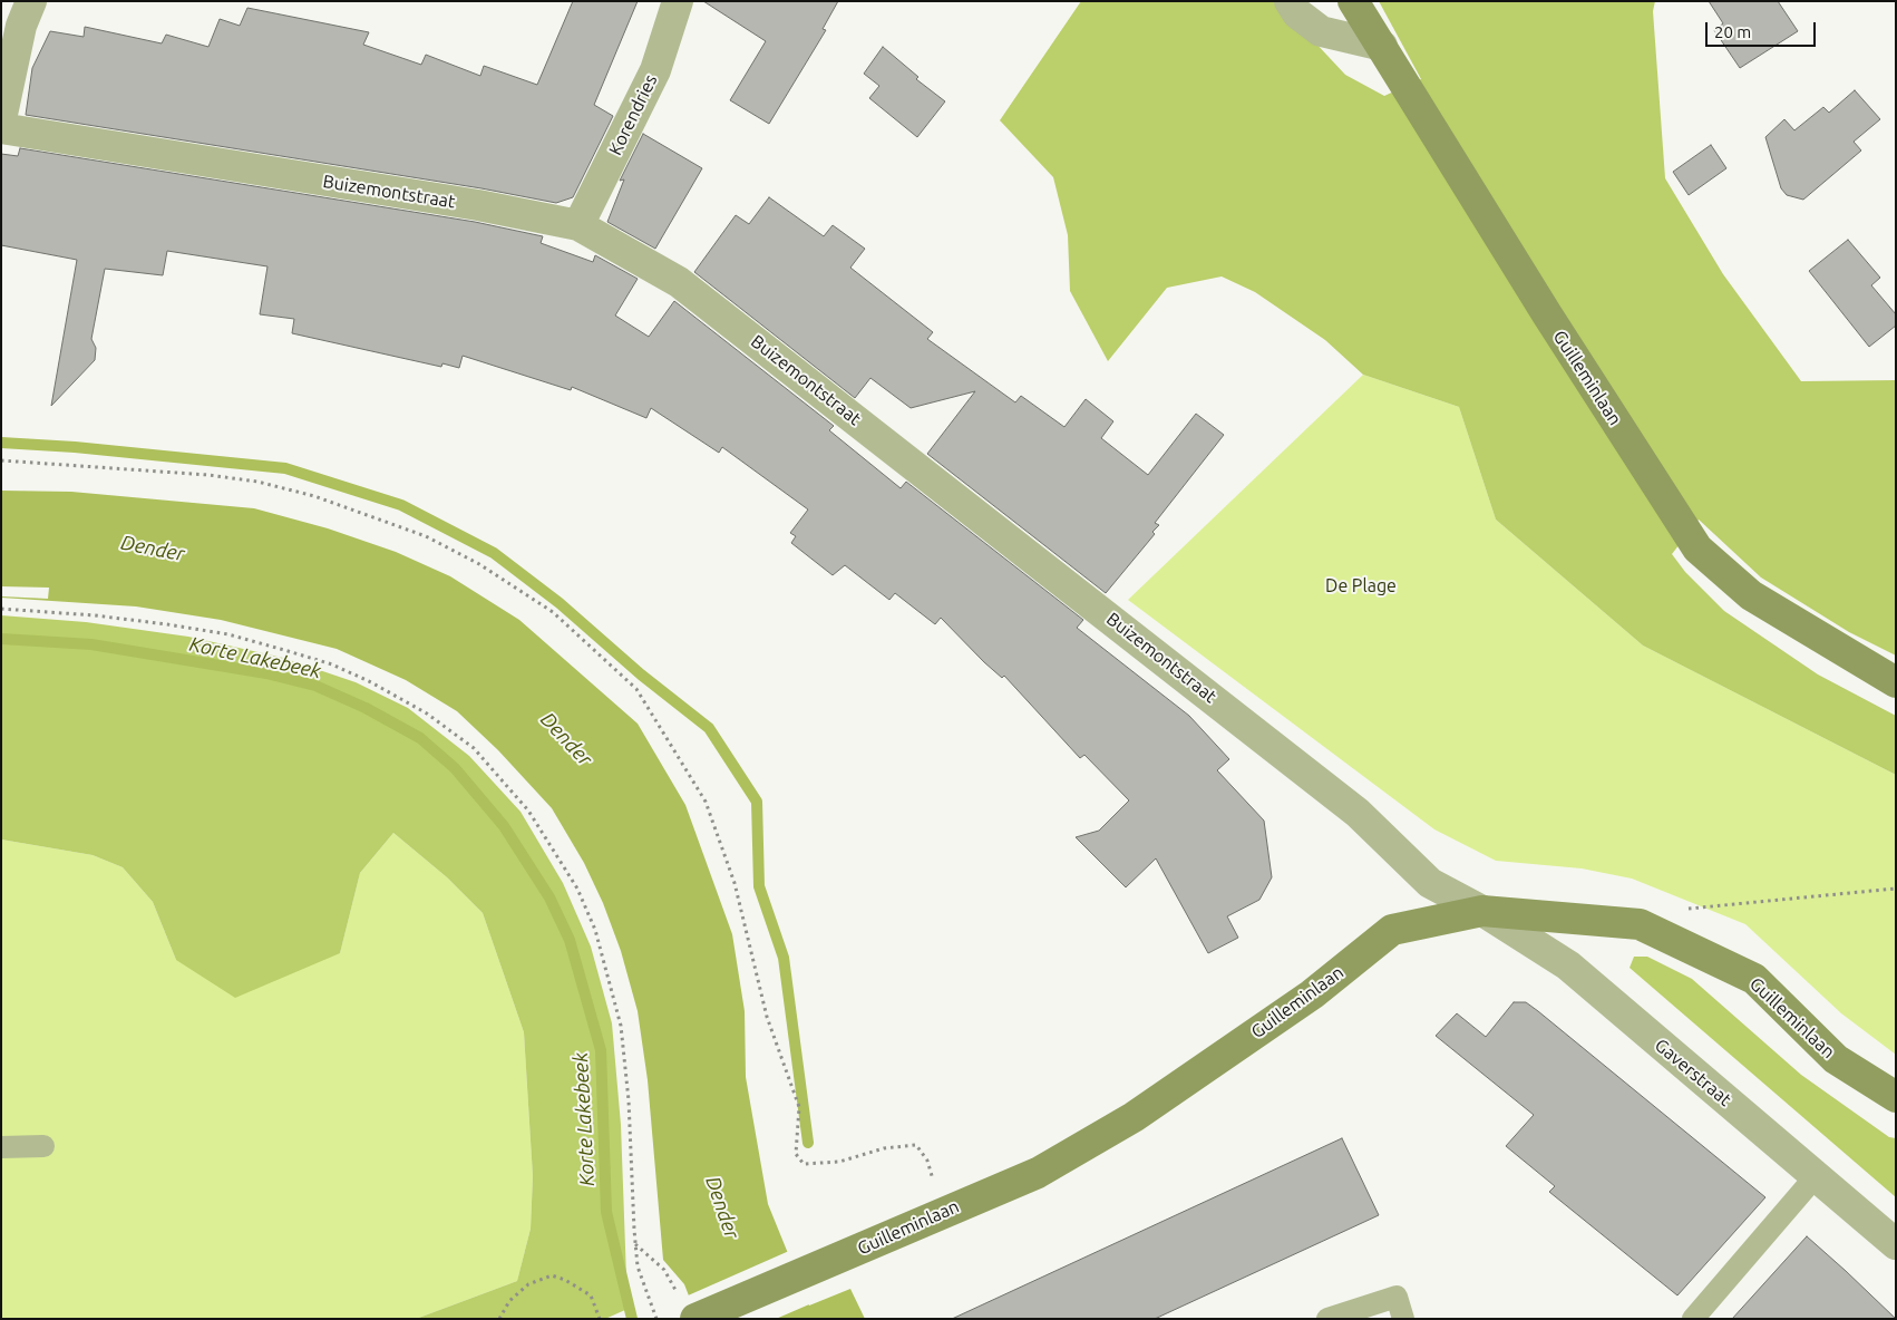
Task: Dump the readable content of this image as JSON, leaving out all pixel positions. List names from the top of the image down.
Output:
{
  "streets": {
    "main road": ["Guilleminlaan"],
    "street": ["Korendries", "Buizemontstraat", "Gaverstraat"]
  },
  "crossings": [
    ["Korendries", "Buizemontstraat"],
    ["Buizemontstraat", "Guilleminlaan"],
    ["Buizemontstraat", "Gaverstraat"],
    ["Guilleminlaan", "Gaverstraat"]
  ],
  "water": ["Dender", "Korte Lakebeek"],
  "parks": ["De Plage"],
  "scale_bar": "20 m"
}
